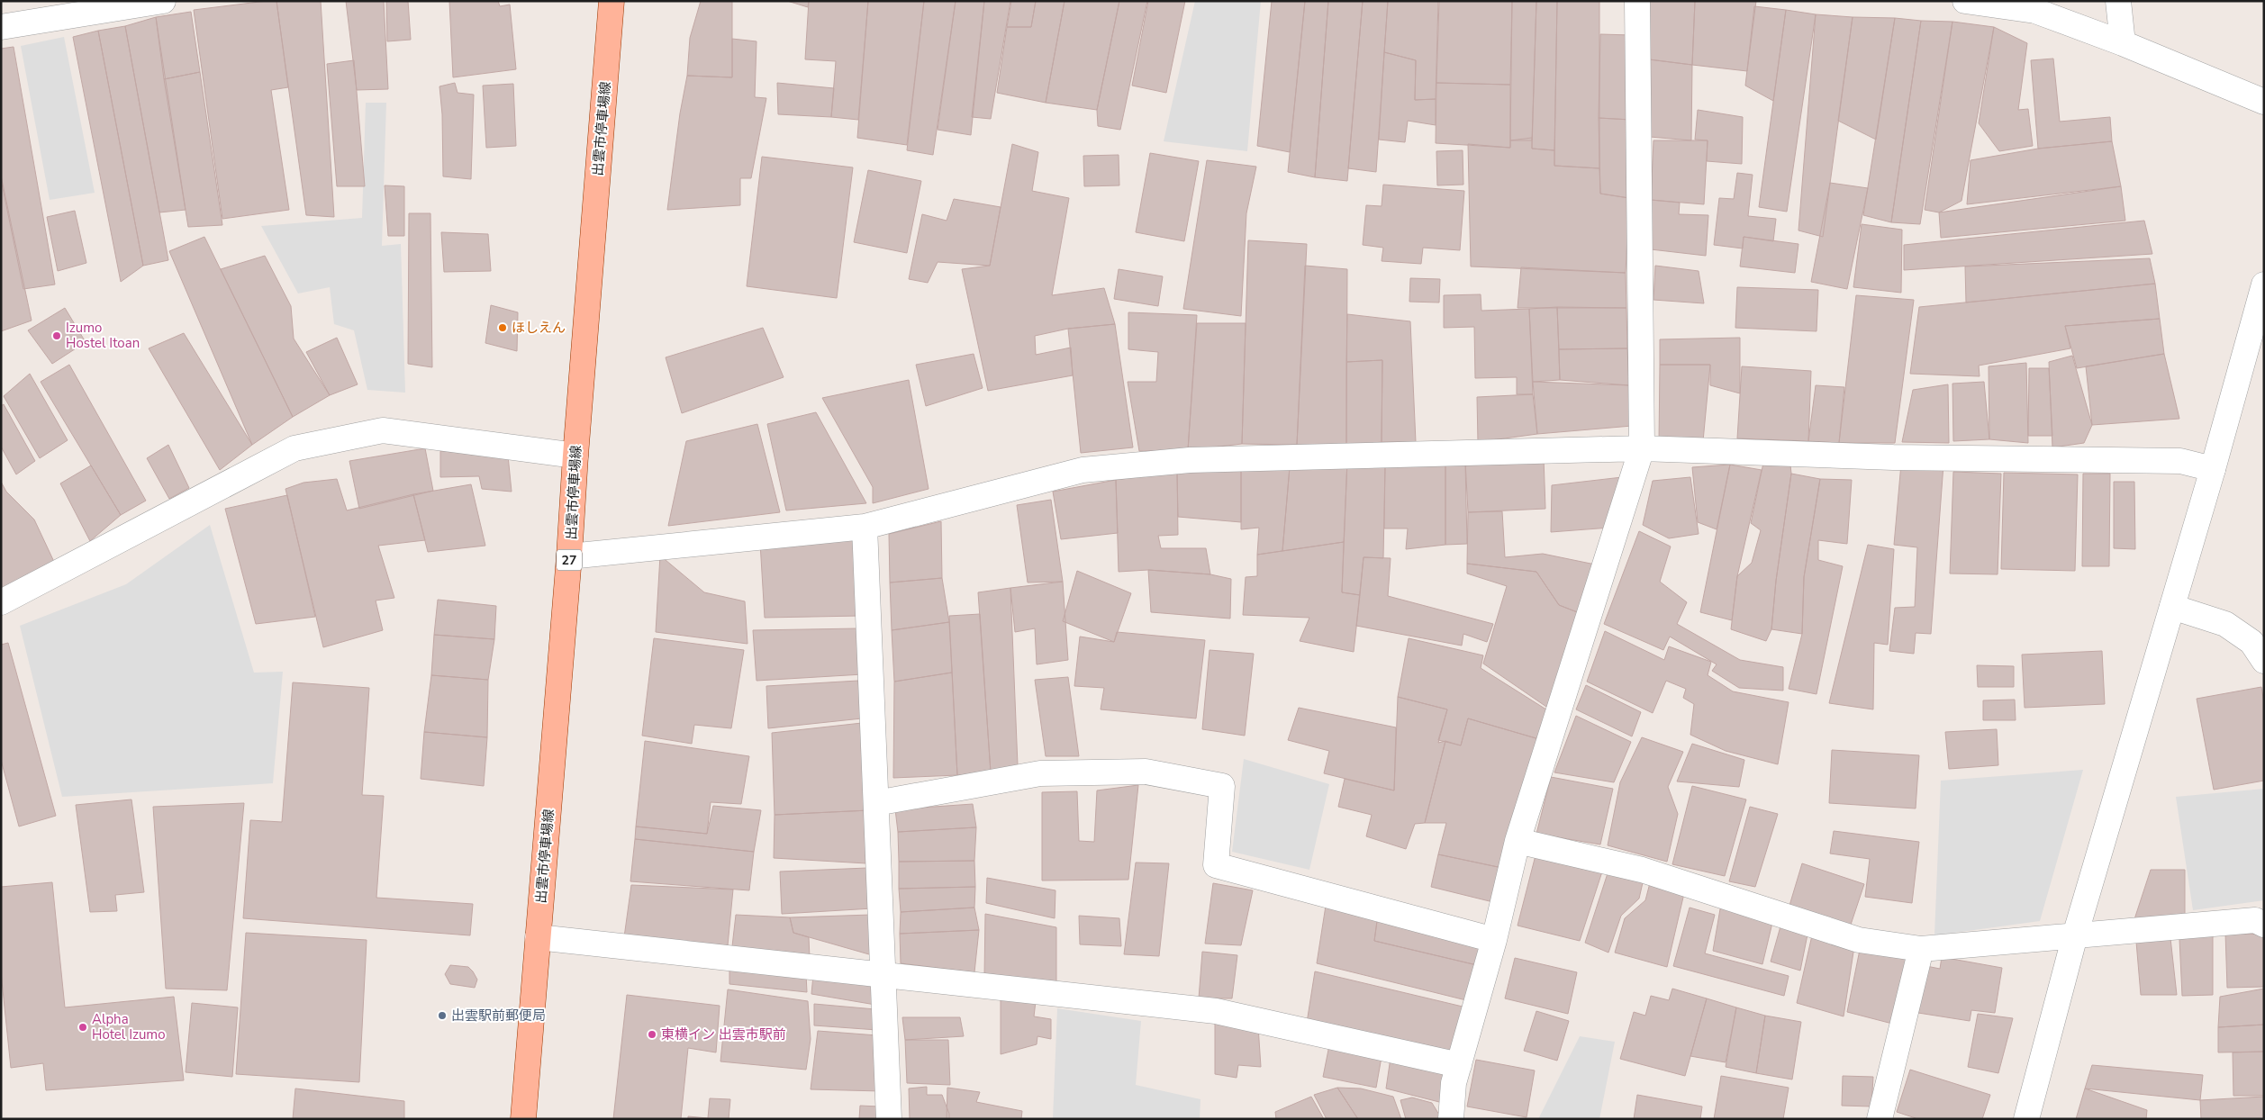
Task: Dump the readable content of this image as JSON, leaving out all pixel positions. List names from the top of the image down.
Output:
{
  "streets": {
    "main road": ["出雲市停車場線", "27"]
  },
  "places": [
    "ほしえん",
    "Izumo Hostel Itoan",
    "出雲駅前郵便局",
    "Alpha Hotel Izumo",
    "東横イン 出雲市駅前"
  ]
}
